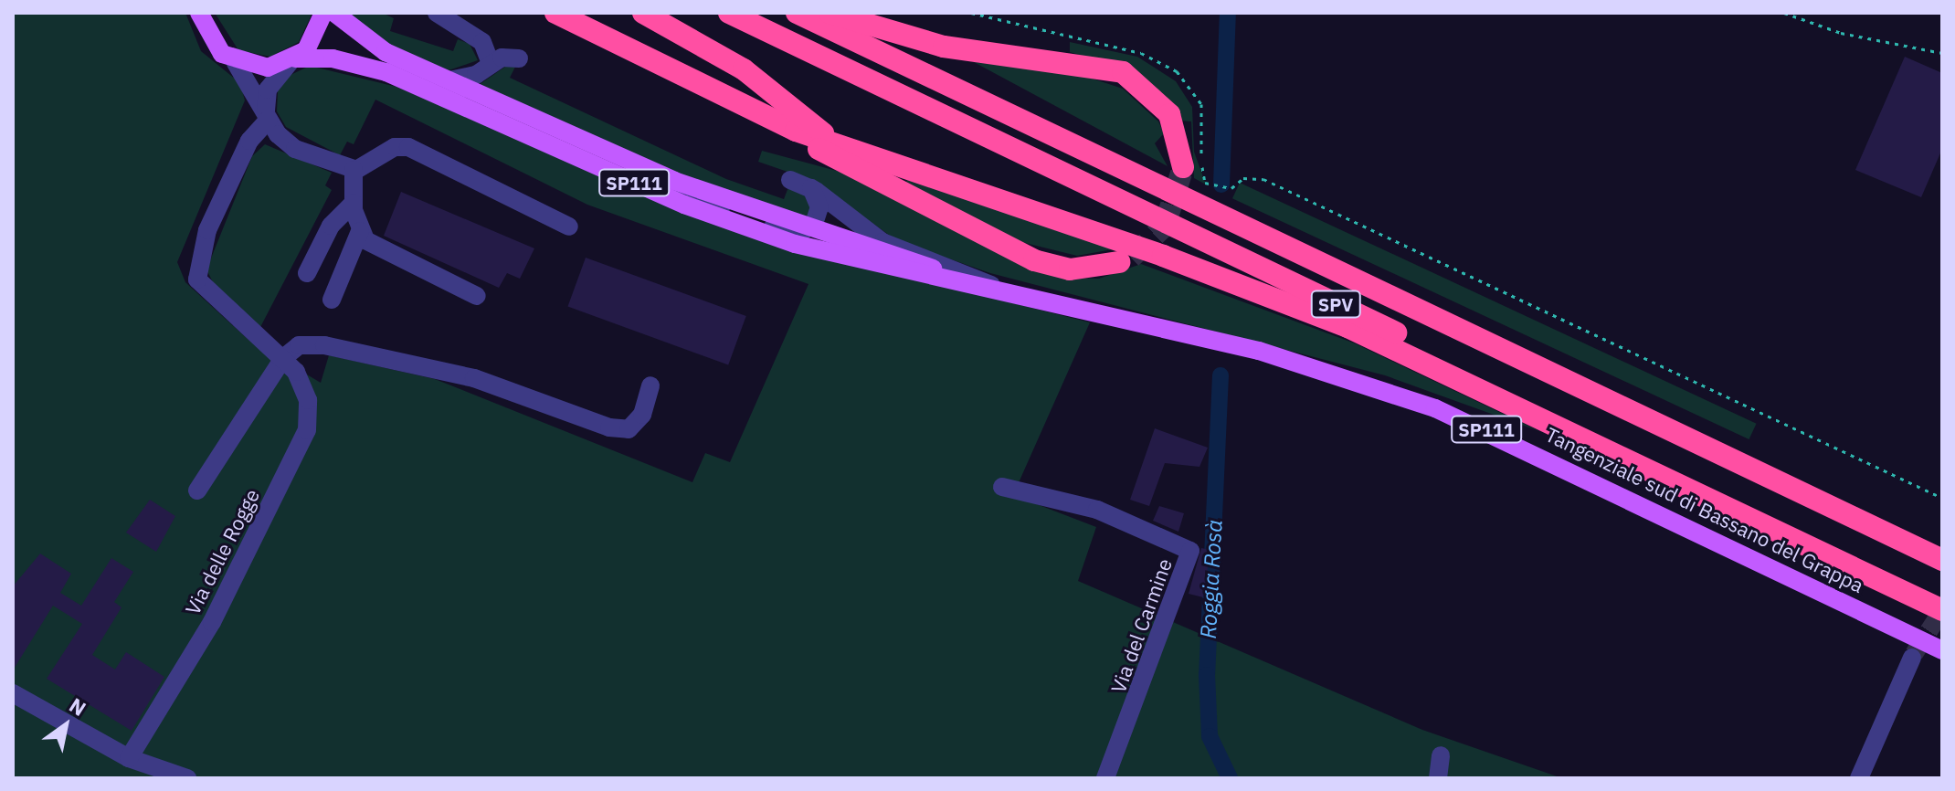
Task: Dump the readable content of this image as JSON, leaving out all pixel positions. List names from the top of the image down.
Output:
{
  "streets": {
    "highway": ["SPV"],
    "main road": ["SP111", "Tangenziale sud di Bassano del Grappa"],
    "street": ["Via delle Rogge", "Via del Carmine"]
  },
  "crossings": [
    ["Tangenziale sud di Bassano del Grappa", "Via delle Rogge"]
  ],
  "water": ["Roggia Rosà"],
  "north": "top right"
}
